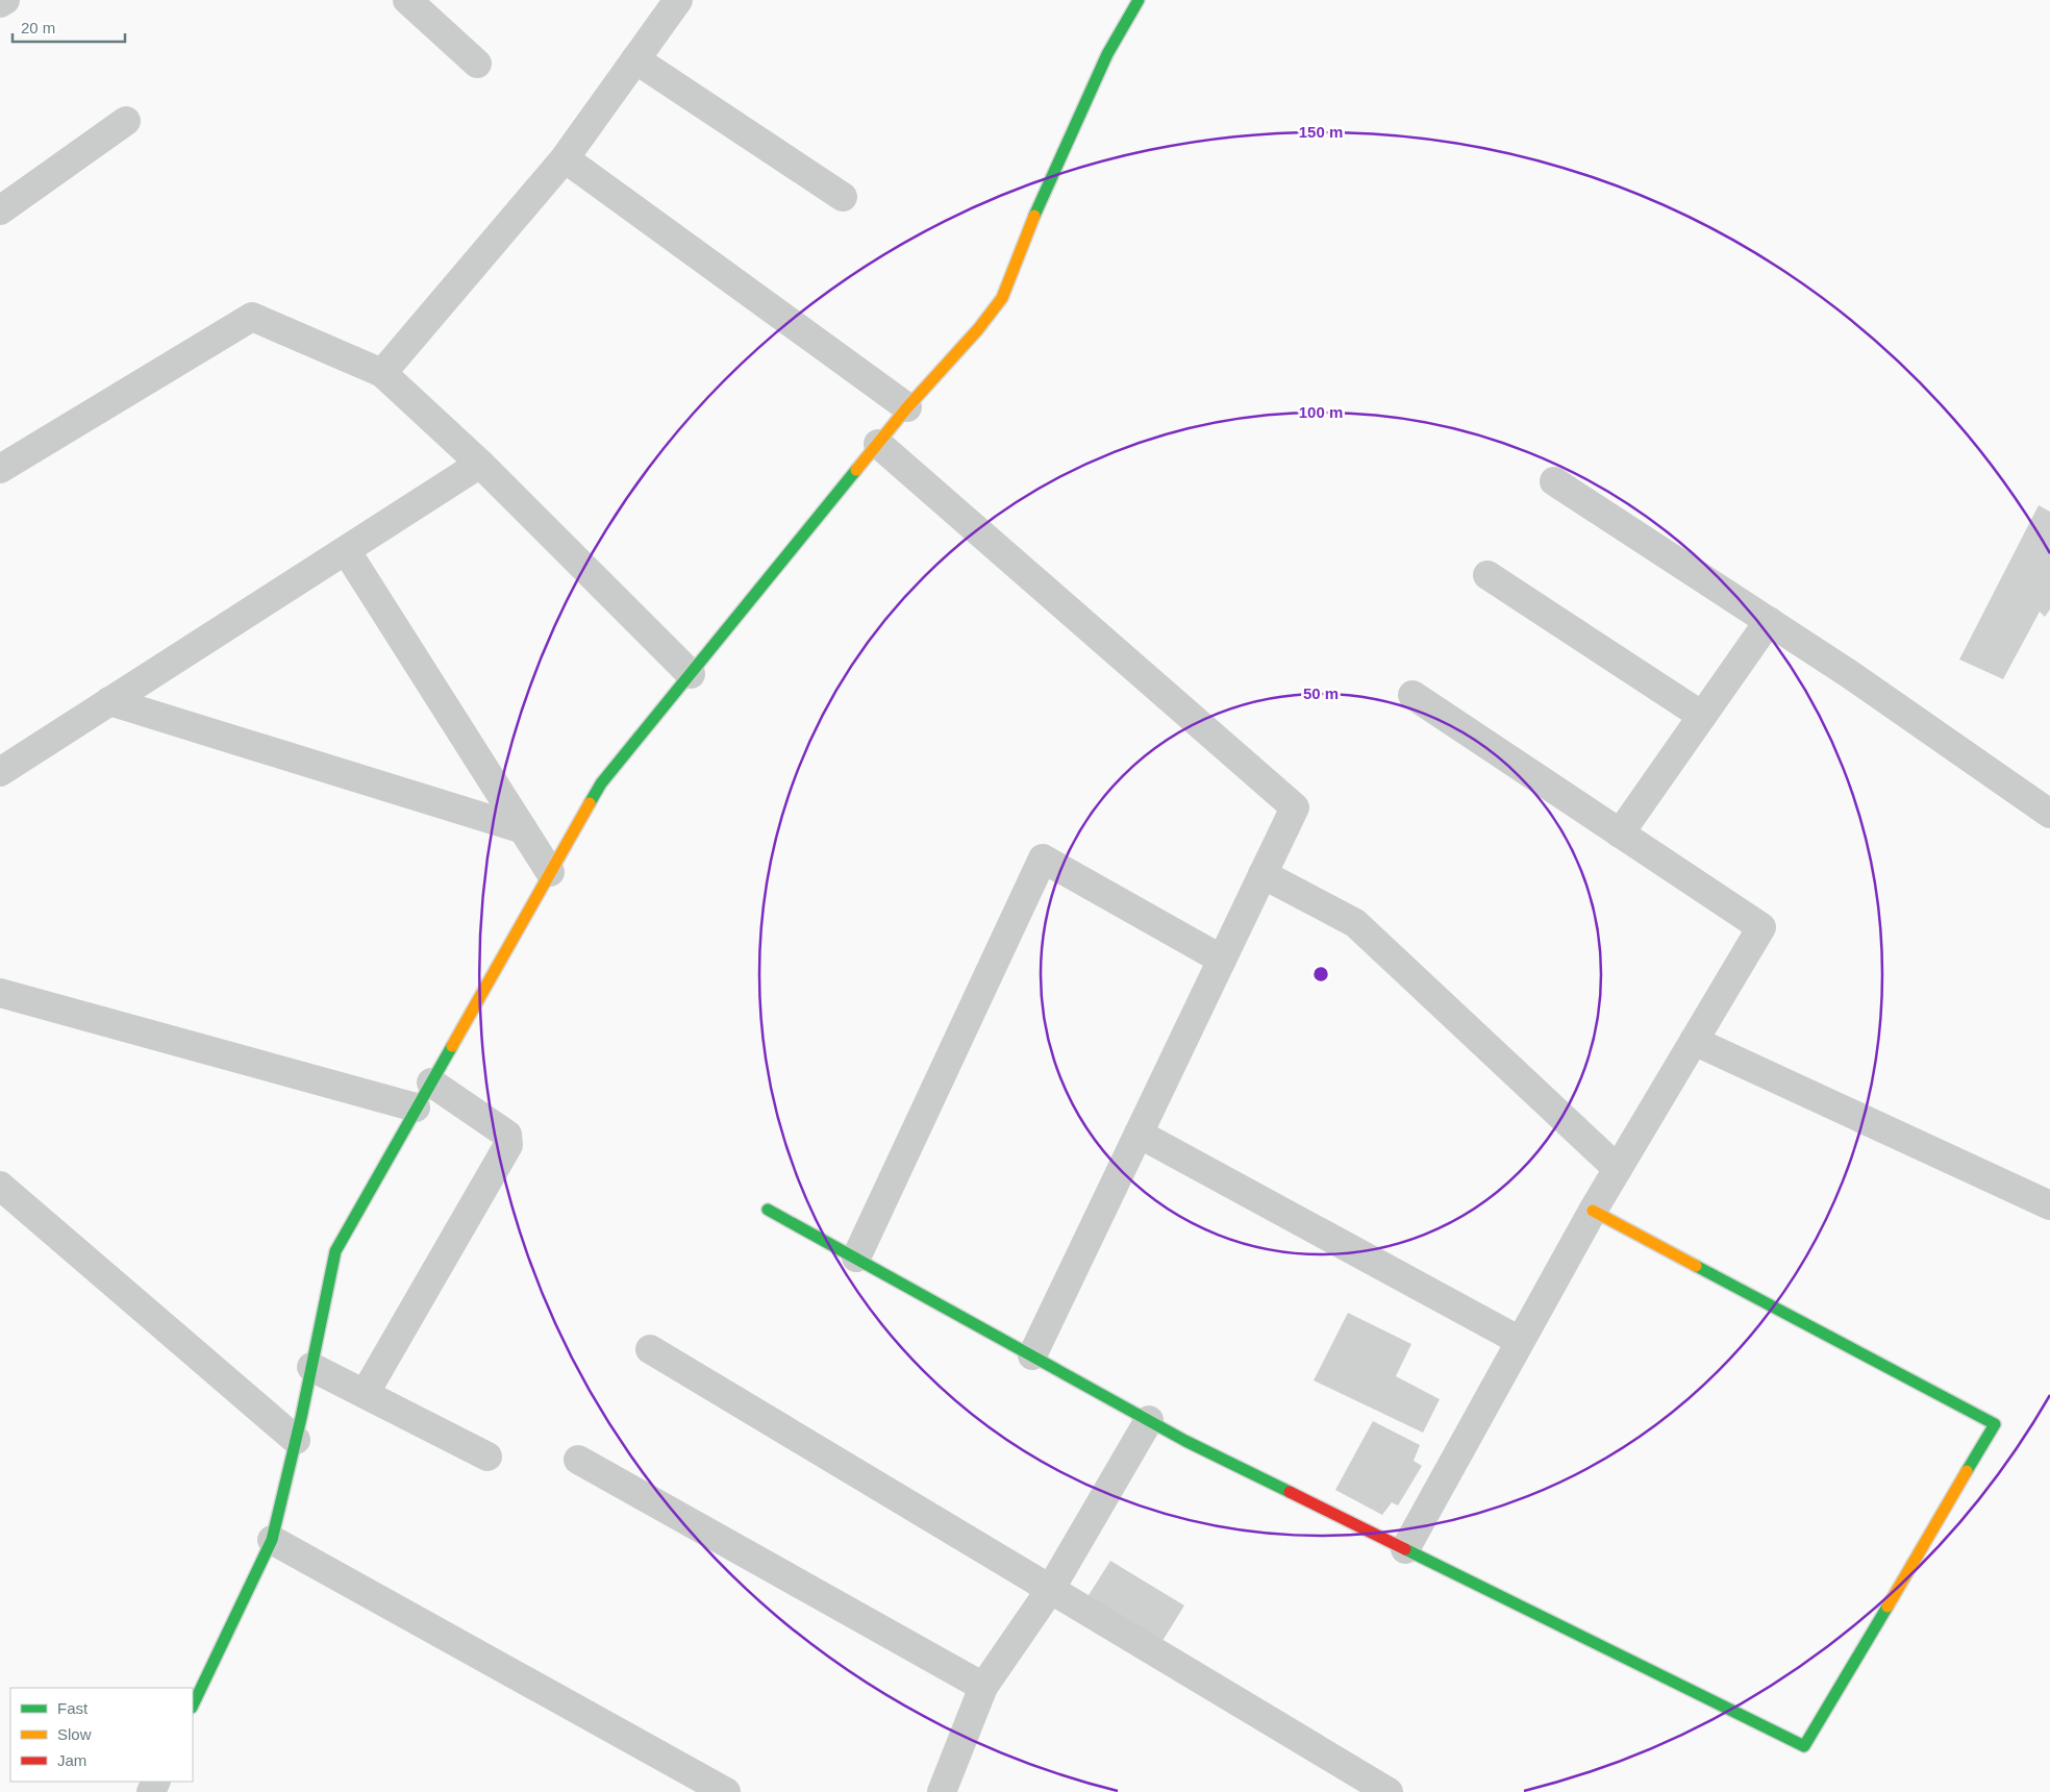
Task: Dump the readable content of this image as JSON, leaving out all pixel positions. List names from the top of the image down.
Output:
{
  "legend": ["Fast", "Slow", "Jam"],
  "scale_bar": "20 m",
  "rings": ["150 m", "100 m", "50 m"]
}
